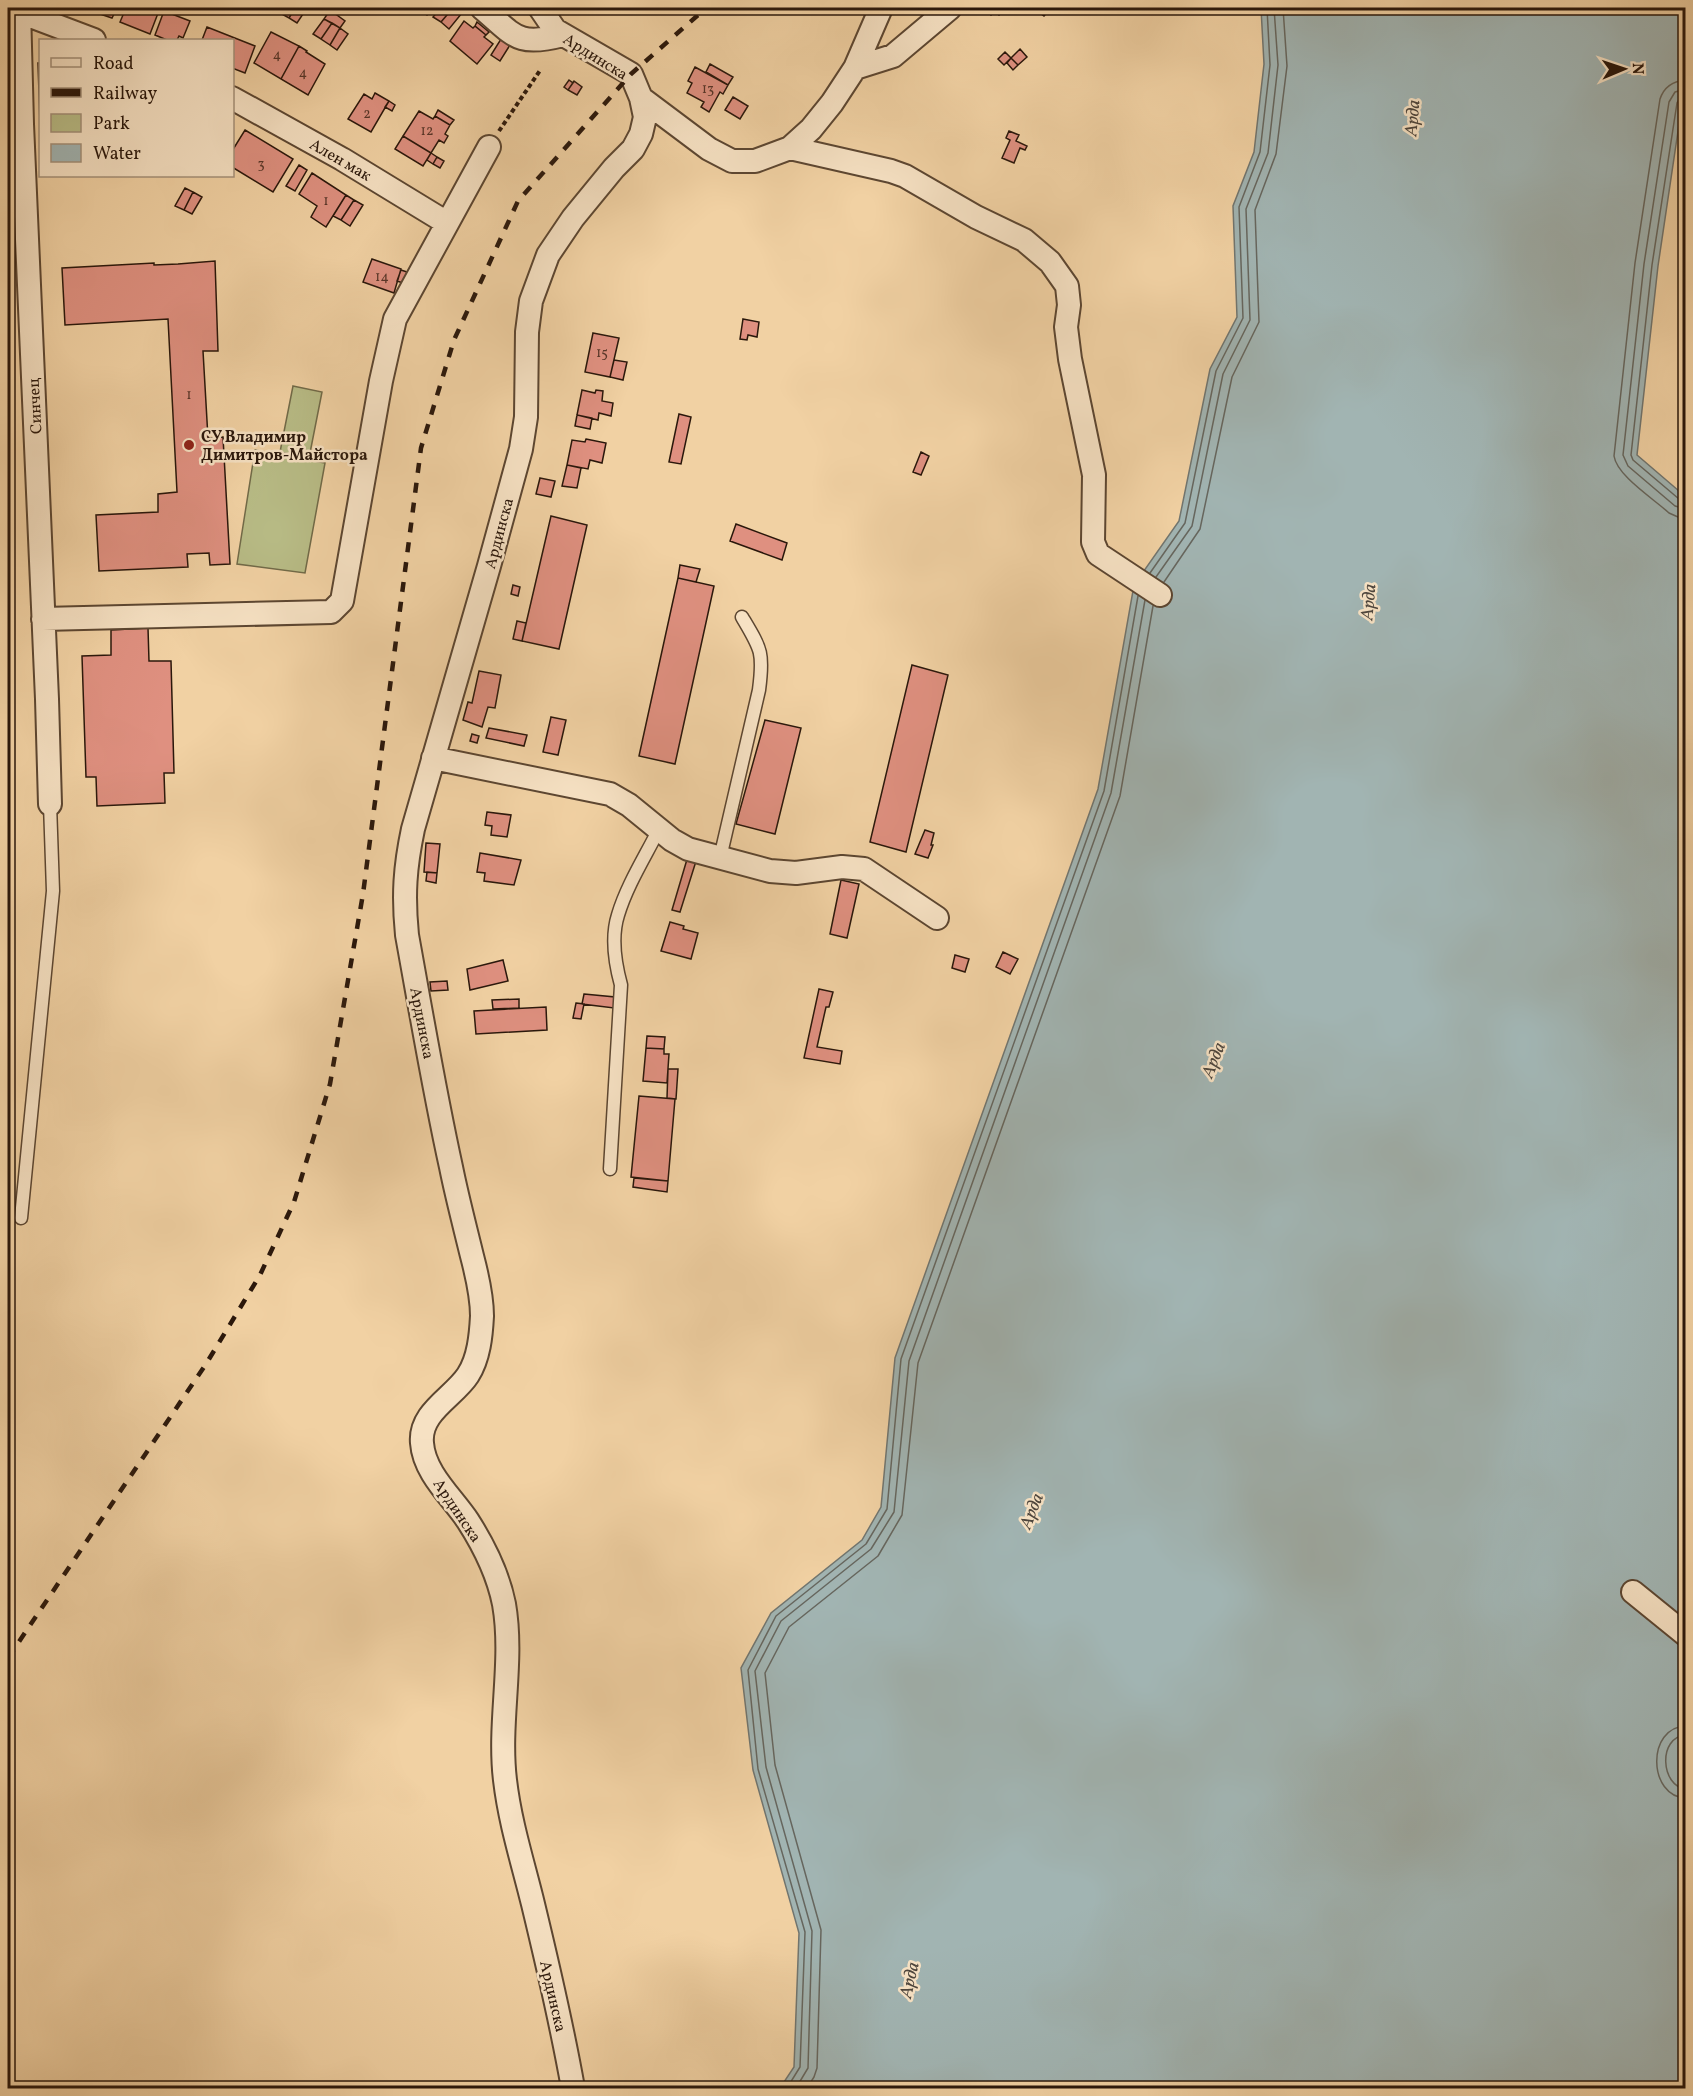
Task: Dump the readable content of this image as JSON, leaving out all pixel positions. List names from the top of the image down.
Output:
{
  "streets": {
    "street": ["Ардинска", "Ален мак", "Синчец"]
  },
  "water": ["Арда"],
  "places": ["СУ Владимир Димитров-Майстора"],
  "house_numbers": [
    "4",
    "4",
    "13",
    "2",
    "12",
    "3",
    "1",
    "14",
    "15",
    "1"
  ],
  "legend": [
    "Road",
    "Railway",
    "Park",
    "Water"
  ],
  "north": "right"
}
